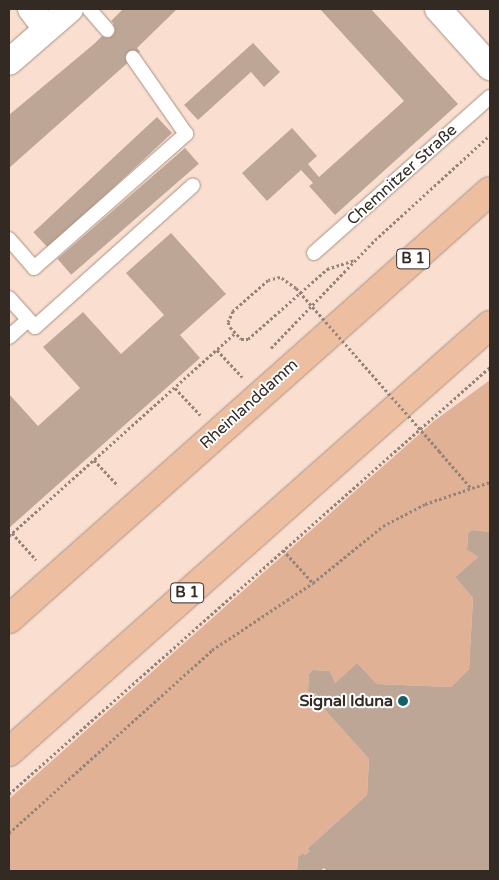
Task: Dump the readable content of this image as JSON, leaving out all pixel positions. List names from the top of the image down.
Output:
{
  "streets": {
    "main road": ["B 1", "Rheinlanddamm"],
    "lane": ["Chemnitzer Straße"]
  },
  "places": ["Signal Iduna"]
}
